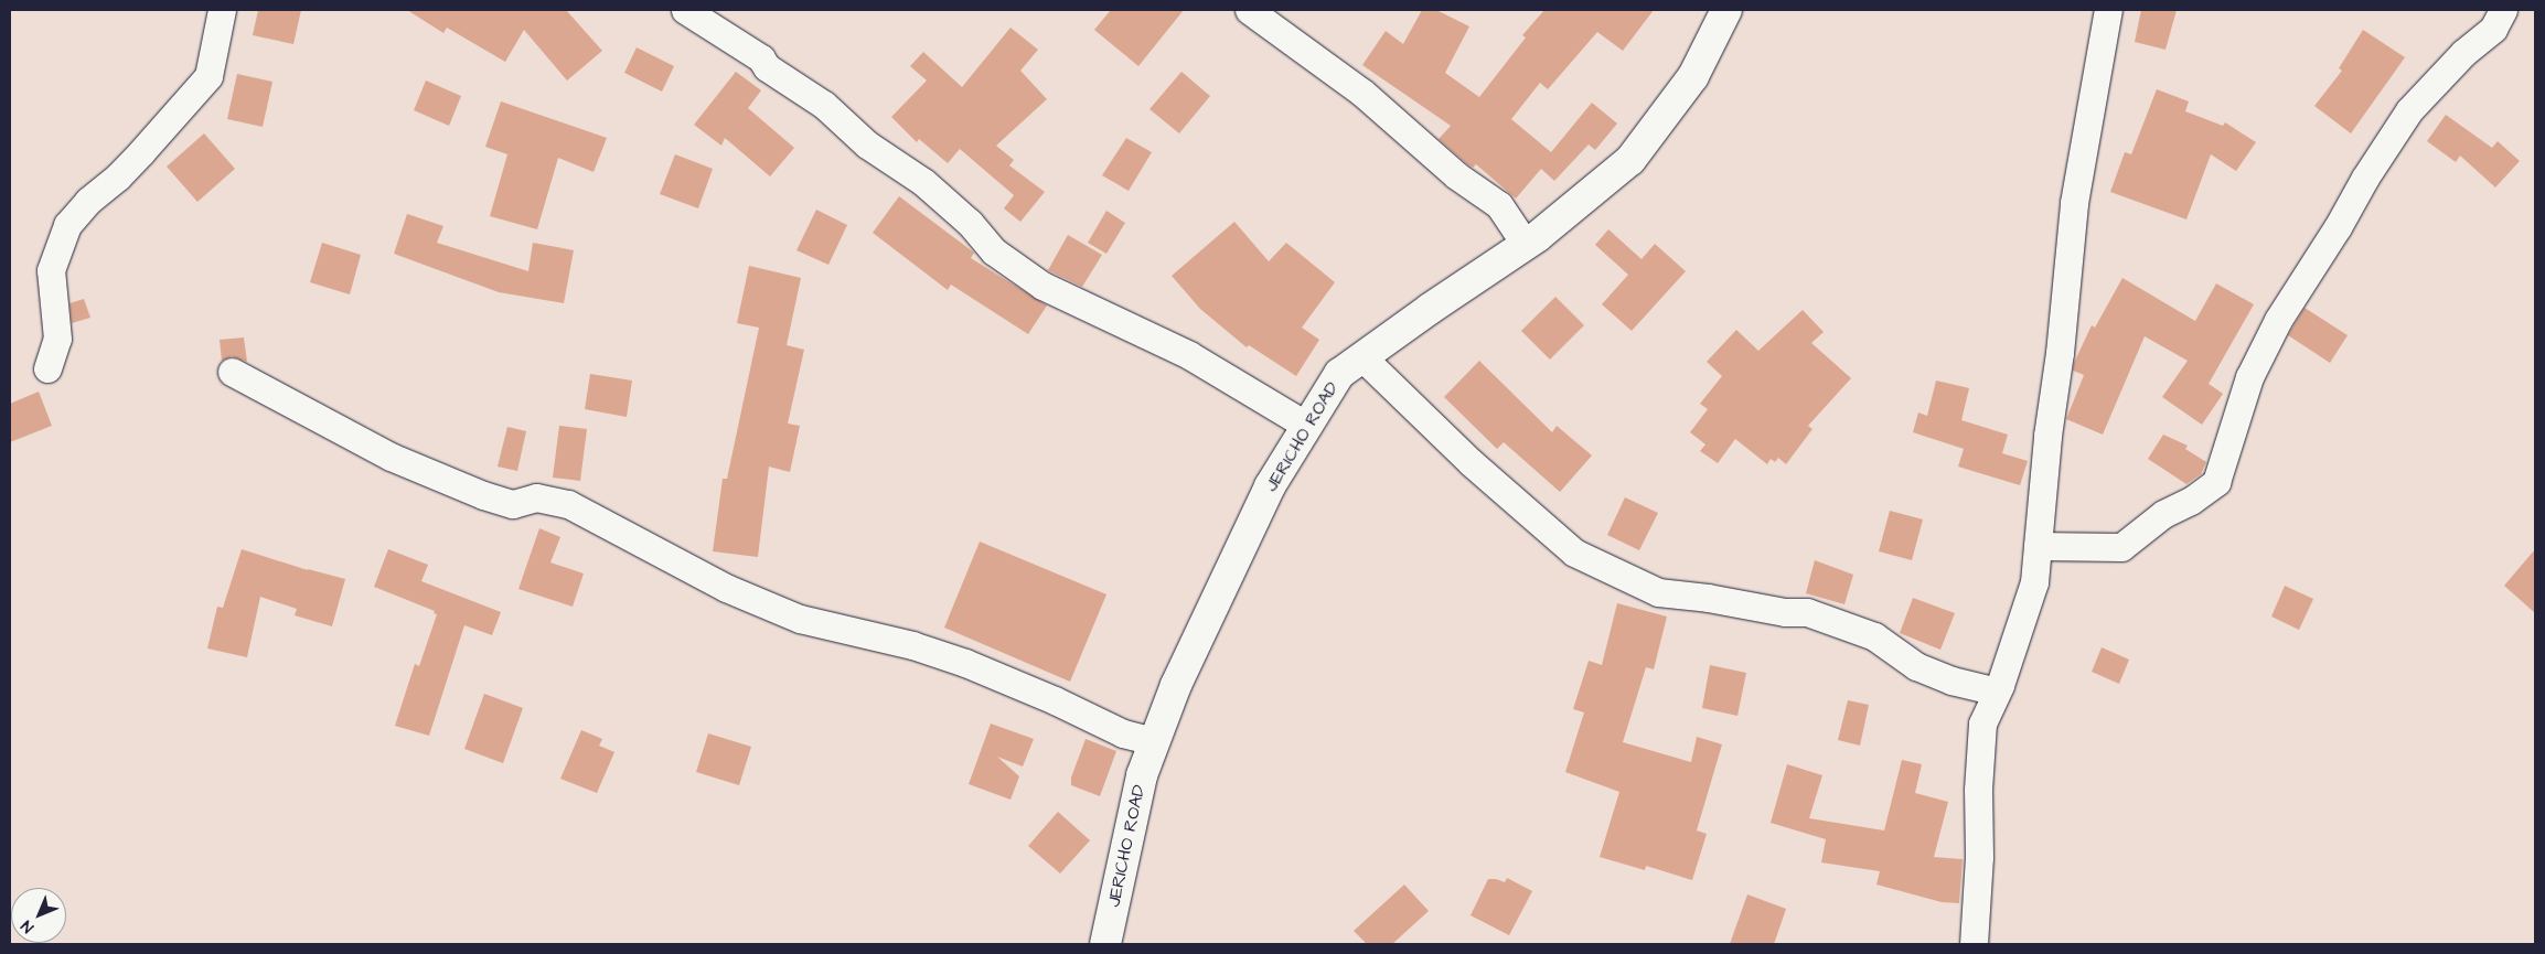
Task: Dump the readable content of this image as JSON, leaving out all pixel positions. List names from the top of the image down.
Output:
{
  "streets": {
    "street": ["JERICHO ROAD"]
  },
  "north": "bottom left"
}
